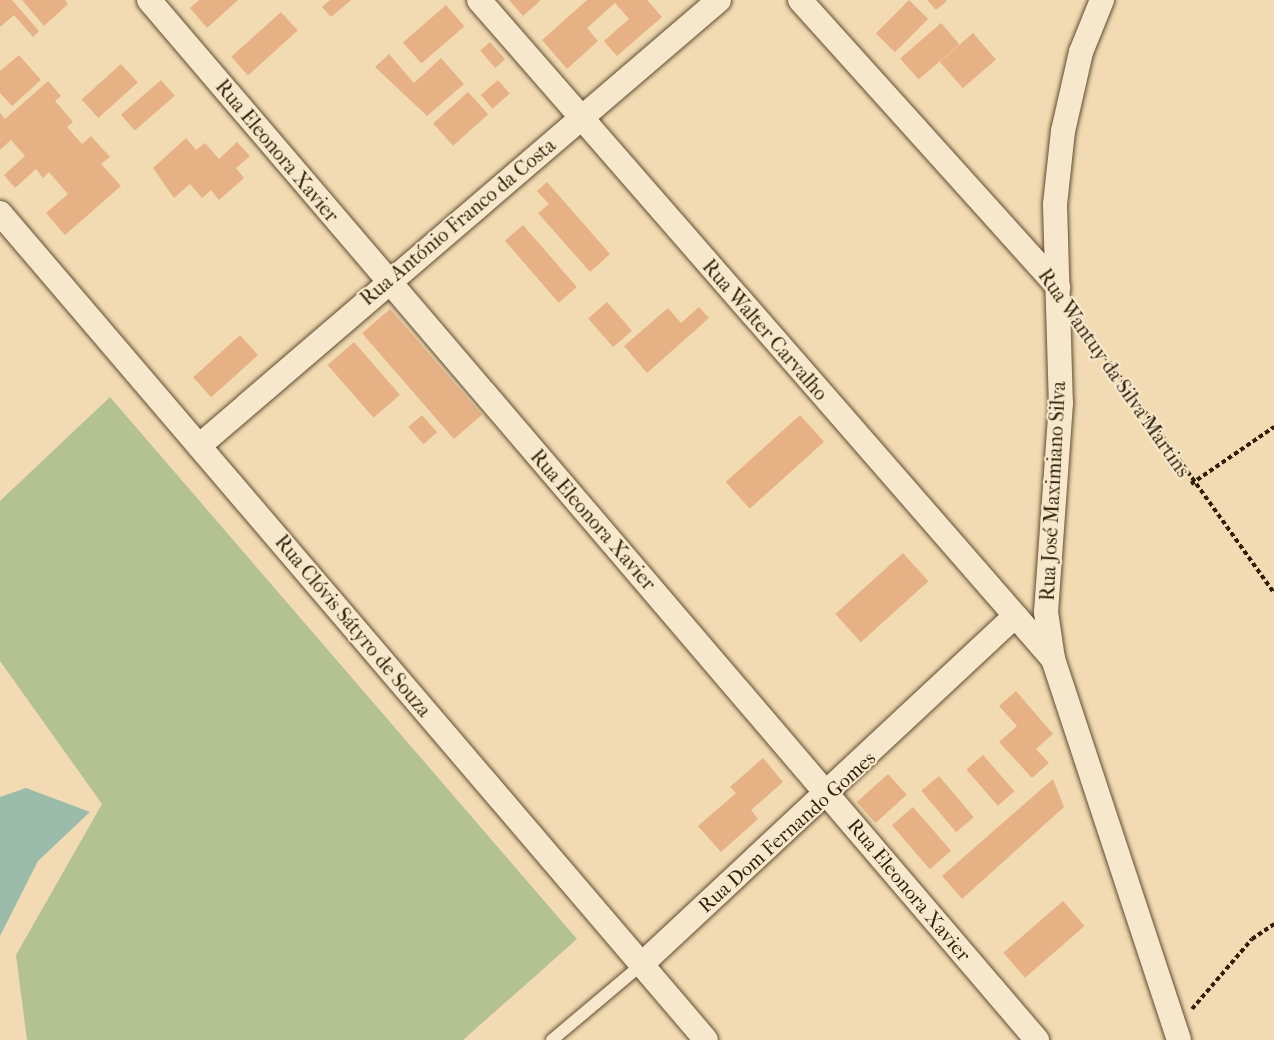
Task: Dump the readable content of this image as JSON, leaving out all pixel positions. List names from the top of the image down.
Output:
{
  "streets": {
    "street": [
      "Rua Eleonora Xavier",
      "Rua António Franco da Costa",
      "Rua Walter Carvalho",
      "Rua Wantuy da Silva Martins",
      "Rua José Maximiano Silva",
      "Rua Clóvis Sátyro de Souza",
      "Rua Dom Fernando Gomes"
    ]
  },
  "crossings": [
    ["Rua Eleonora Xavier", "Rua António Franco da Costa"],
    ["Rua Eleonora Xavier", "Rua Dom Fernando Gomes"],
    ["Rua António Franco da Costa", "Rua Walter Carvalho"],
    ["Rua António Franco da Costa", "Rua Clóvis Sátyro de Souza"],
    ["Rua Walter Carvalho", "Rua José Maximiano Silva"],
    ["Rua Walter Carvalho", "Rua Dom Fernando Gomes"],
    ["Rua Wantuy da Silva Martins", "Rua José Maximiano Silva"],
    ["Rua Clóvis Sátyro de Souza", "Rua Dom Fernando Gomes"]
  ]
}
